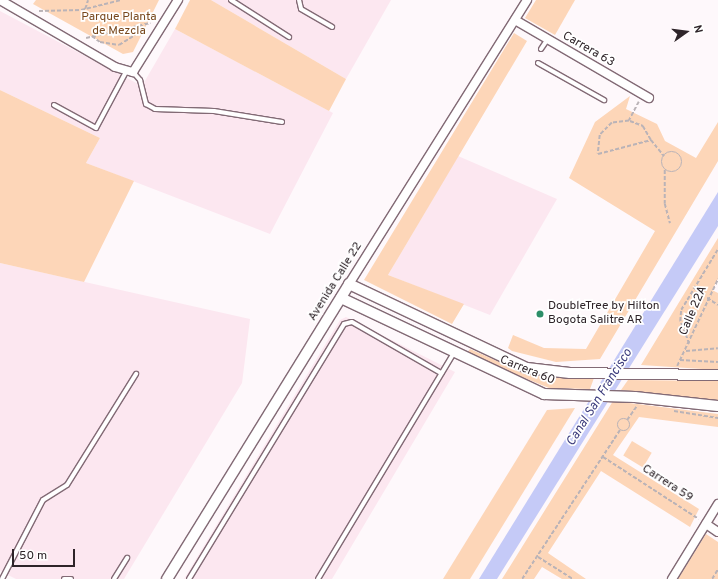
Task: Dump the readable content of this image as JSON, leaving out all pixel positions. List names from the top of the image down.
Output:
{
  "streets": {
    "street": ["Carrera 63", "Avenida Calle 22", "Carrera 60"],
    "path": ["Calle 22A", "Carrera 59"]
  },
  "crossings": [
    ["Carrera 63", "Avenida Calle 22"],
    ["Avenida Calle 22", "Carrera 60"]
  ],
  "water": ["Canal San Francisco"],
  "parks": ["Parque Planta de Mezcla"],
  "places": ["DoubleTree by Hilton Bogota Salitre AR"],
  "scale_bar": "50 m",
  "north": "right"
}
